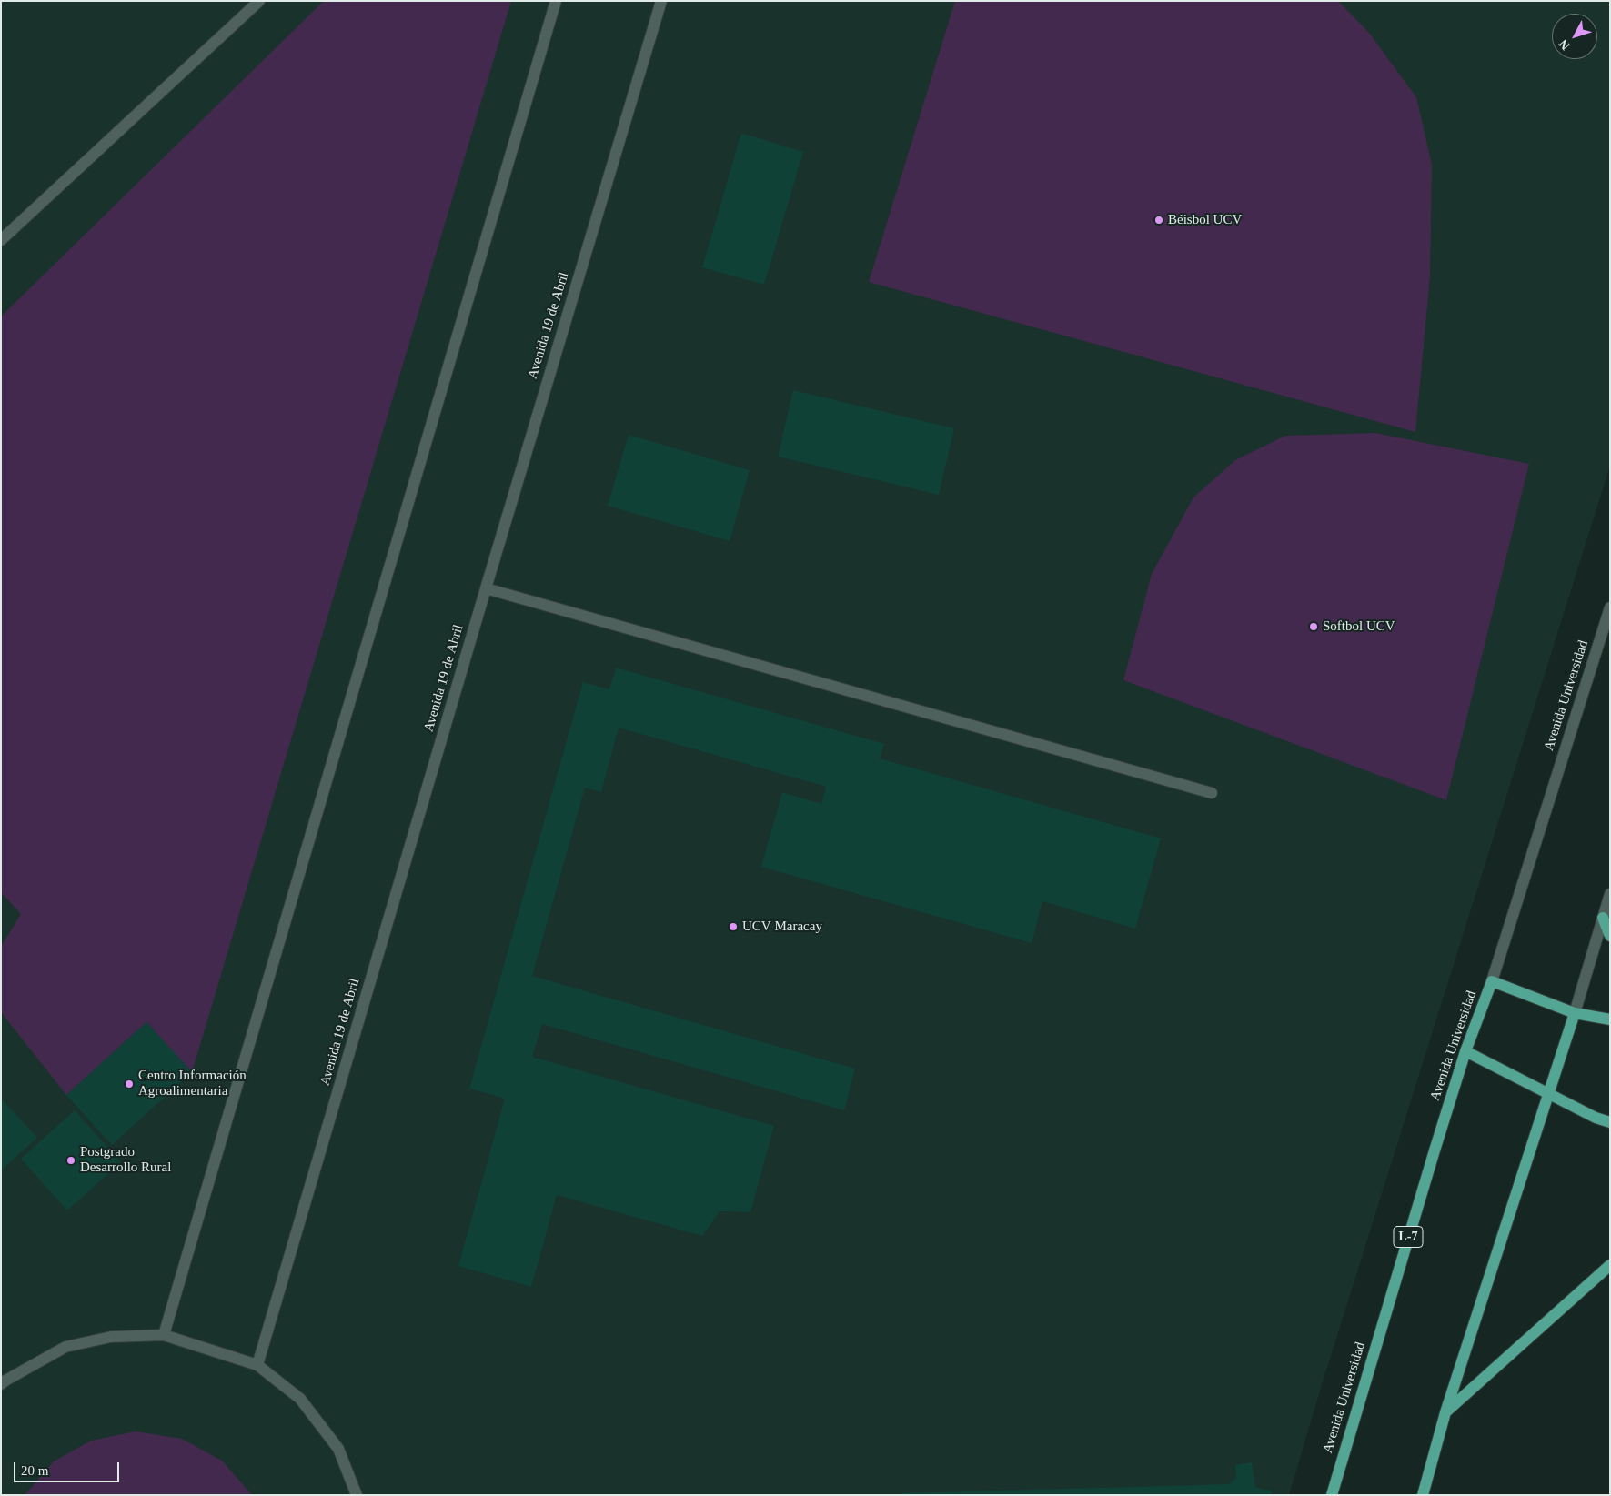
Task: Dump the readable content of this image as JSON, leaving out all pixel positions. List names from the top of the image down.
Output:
{
  "streets": {
    "main road": ["Avenida Universidad", "L-7"],
    "street": ["Avenida 19 de Abril"]
  },
  "places": [
    "Béisbol UCV",
    "Softbol UCV",
    "UCV Maracay",
    "Centro Información Agroalimentaria",
    "Postgrado Desarrollo Rural"
  ],
  "scale_bar": "20 m",
  "north": "bottom left"
}
